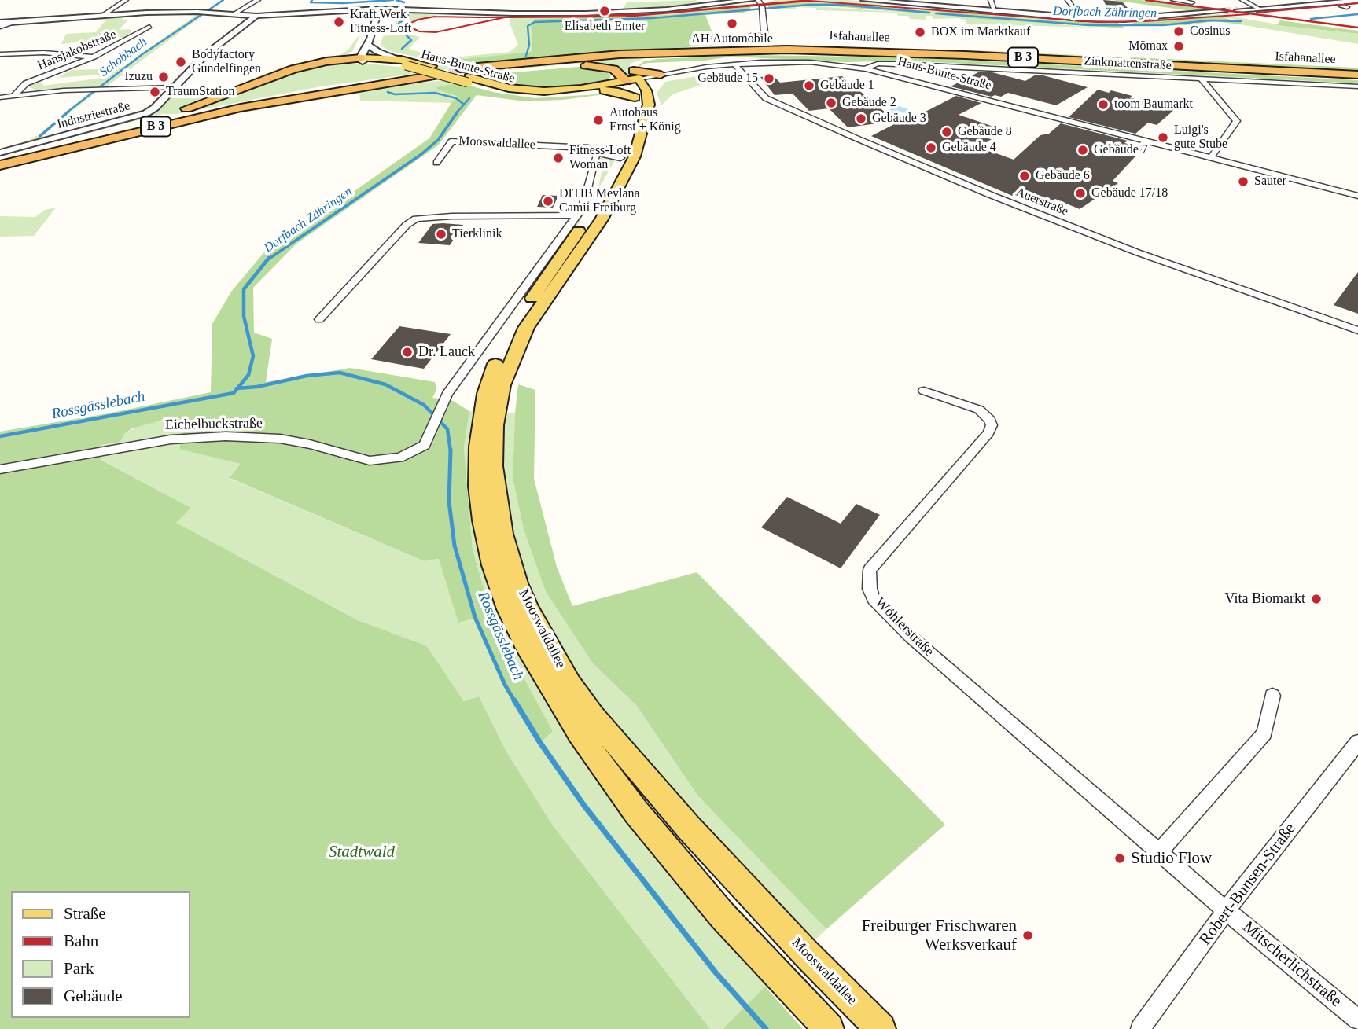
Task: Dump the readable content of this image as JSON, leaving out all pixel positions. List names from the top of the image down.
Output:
{
  "streets": {
    "highway": ["Isfahanallee", "B 3"],
    "main road": ["Hans-Bunte-Straße", "Mooswaldallee"],
    "street": [
      "Hansjakobstraße",
      "Zinkmattenstraße",
      "Industriestraße",
      "Auerstraße",
      "Eichelbuckstraße",
      "Wöhlerstraße",
      "Robert-Bunsen-Straße",
      "Mitscherlichstraße"
    ]
  },
  "crossings": [
    ["Isfahanallee", "Hans-Bunte-Straße"],
    ["B 3", "Hans-Bunte-Straße"],
    ["Zinkmattenstraße", "Hans-Bunte-Straße"],
    ["Hans-Bunte-Straße", "Auerstraße"],
    ["Wöhlerstraße", "Robert-Bunsen-Straße"],
    ["Wöhlerstraße", "Mitscherlichstraße"],
    ["Robert-Bunsen-Straße", "Mitscherlichstraße"]
  ],
  "water": ["Dorfbach Zähringen", "Schobbach", "Rossgässlebach"],
  "parks": ["Stadtwald"],
  "places": [
    "Elisabeth Emter",
    "Kraft.Werk Fitness-Loft",
    "AH Automobile",
    "Cosinus",
    "BOX im Marktkauf",
    "Mömax",
    "Bodyfactory Gundelfingen",
    "Izuzu",
    "Gebäude 15",
    "Gebäude 1",
    "TraumStation",
    "Gebäude 2",
    "toom Baumarkt",
    "Gebäude 3",
    "Autohaus Ernst + König",
    "Gebäude 8",
    "Luigi's gute Stube",
    "Gebäude 4",
    "Gebäude 7",
    "Fitness-Loft Woman",
    "Gebäude 6",
    "Sauter",
    "Gebäude 17/18",
    "DITIB Mevlana Camii Freiburg",
    "Tierklinik",
    "Dr. Lauck",
    "Vita Biomarkt",
    "Studio Flow",
    "Freiburger Frischwaren Werksverkauf"
  ],
  "legend": [
    "Straße",
    "Bahn",
    "Park",
    "Gebäude"
  ]
}
